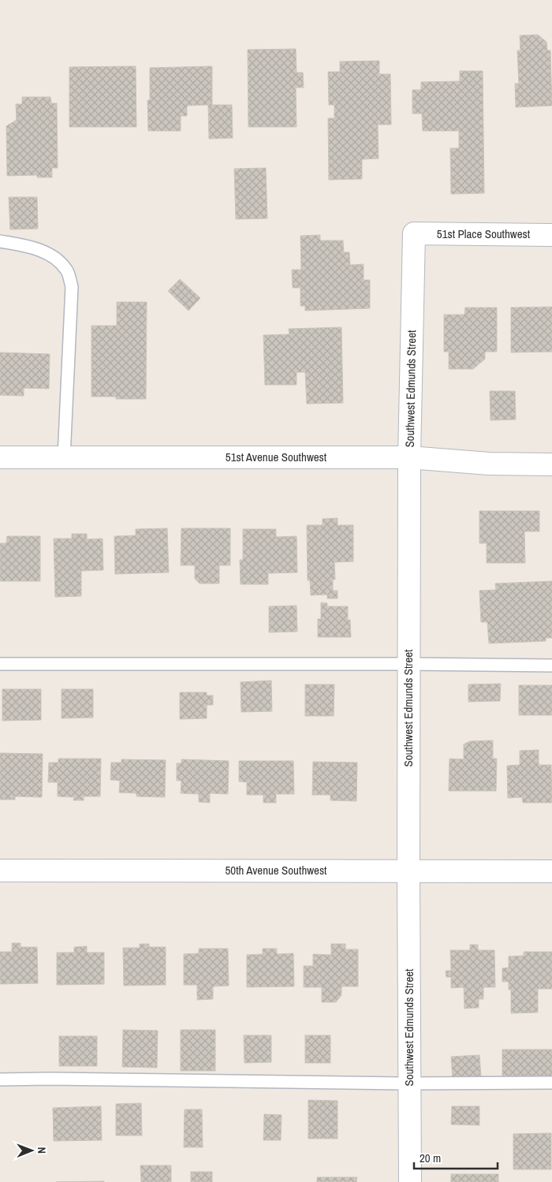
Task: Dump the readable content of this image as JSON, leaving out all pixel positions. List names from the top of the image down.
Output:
{
  "streets": {
    "street": [
      "51st Place Southwest",
      "Southwest Edmunds Street",
      "51st Avenue Southwest",
      "50th Avenue Southwest"
    ]
  },
  "crossings": [
    ["51st Place Southwest", "Southwest Edmunds Street"],
    ["Southwest Edmunds Street", "51st Avenue Southwest"],
    ["Southwest Edmunds Street", "50th Avenue Southwest"]
  ],
  "scale_bar": "20 m",
  "north": "right"
}
